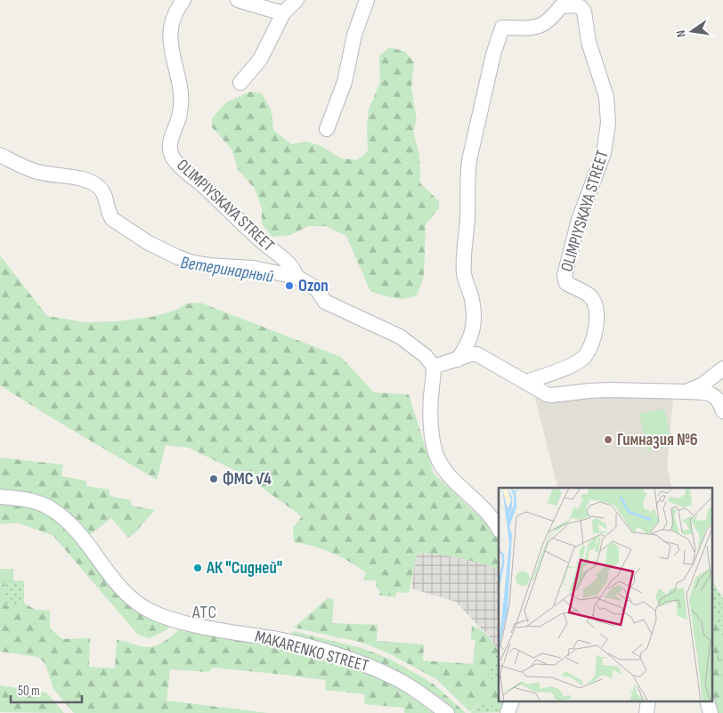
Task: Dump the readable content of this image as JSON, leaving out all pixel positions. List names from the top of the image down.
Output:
{
  "streets": {
    "street": ["OLIMPIYSKAYA STREET", "MAKARENKO STREET"]
  },
  "districts": ["АТС"],
  "water": ["Ветеринарный"],
  "places": [
    "Ozon",
    "Гимназия №6",
    "ФМС √4",
    "АК \"Сидней\""
  ],
  "scale_bar": "50 m",
  "north": "left"
}
